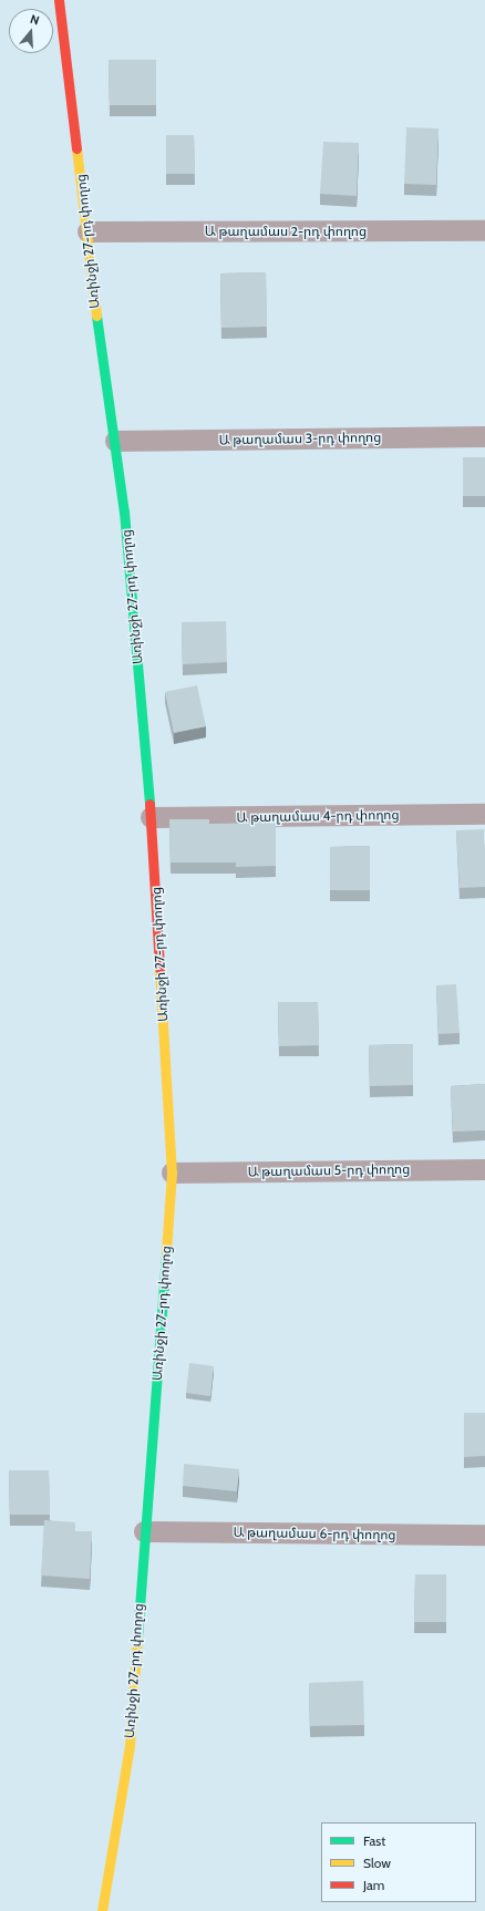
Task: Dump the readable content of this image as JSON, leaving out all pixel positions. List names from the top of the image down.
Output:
{
  "streets": {
    "street": [
      "Ա թաղամաս 2-րդ փողոց",
      "Առինջի 27-րդ փողոց",
      "Ա թաղամաս 3-րդ փողոց",
      "Ա թաղամաս 4-րդ փողոց",
      "Ա թաղամաս 5-րդ փողոց",
      "Ա թաղամաս 6-րդ փողոց"
    ]
  },
  "crossings": [
    ["Ա թաղամաս 2-րդ փողոց", "Առինջի 27-րդ փողոց"],
    ["Առինջի 27-րդ փողոց", "Ա թաղամաս 3-րդ փողոց"],
    ["Առինջի 27-րդ փողոց", "Ա թաղամաս 4-րդ փողոց"],
    ["Առինջի 27-րդ փողոց", "Ա թաղամաս 5-րդ փողոց"],
    ["Առինջի 27-րդ փողոց", "Ա թաղամաս 6-րդ փողոց"]
  ],
  "legend": ["Fast", "Slow", "Jam"],
  "north": "top"
}
